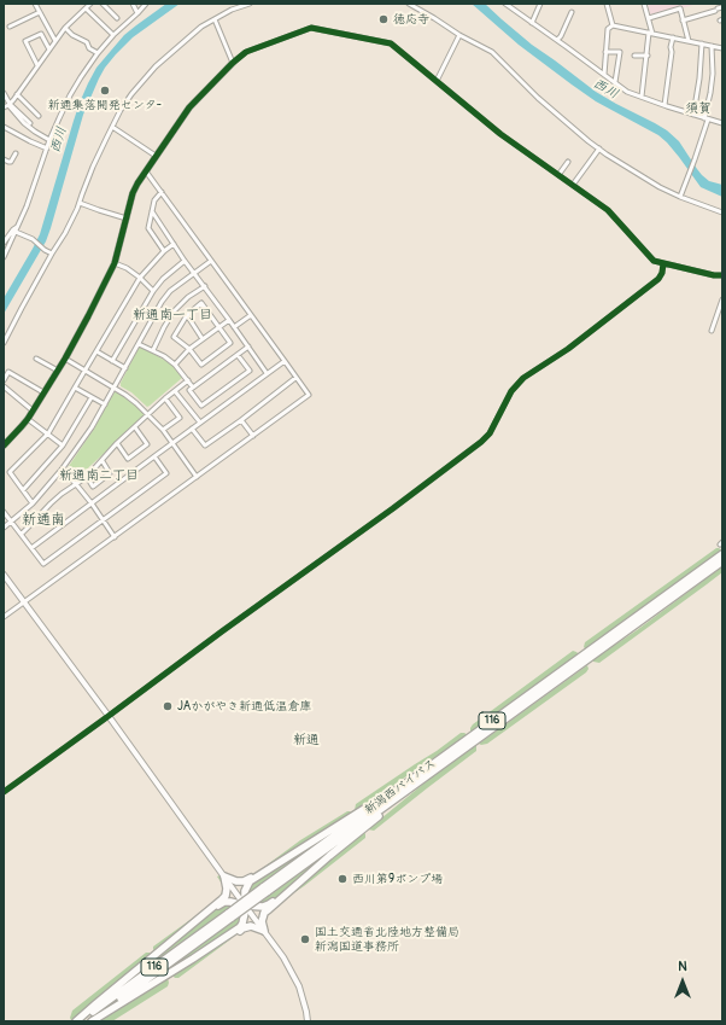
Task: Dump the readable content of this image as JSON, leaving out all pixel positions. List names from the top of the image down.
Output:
{
  "streets": {
    "highway": ["116", "新潟西バイパス"]
  },
  "districts": [
    "須賀",
    "新通南一丁目",
    "新通南二丁目",
    "新通南",
    "新通"
  ],
  "water": ["西川"],
  "places": [
    "徳応寺",
    "新通集落開発センタ-",
    "JAかがやき新通低温倉庫",
    "西川第9ポンプ場",
    "国土交通省北陸地方整備局 新潟国道事務所"
  ],
  "north": "top"
}
